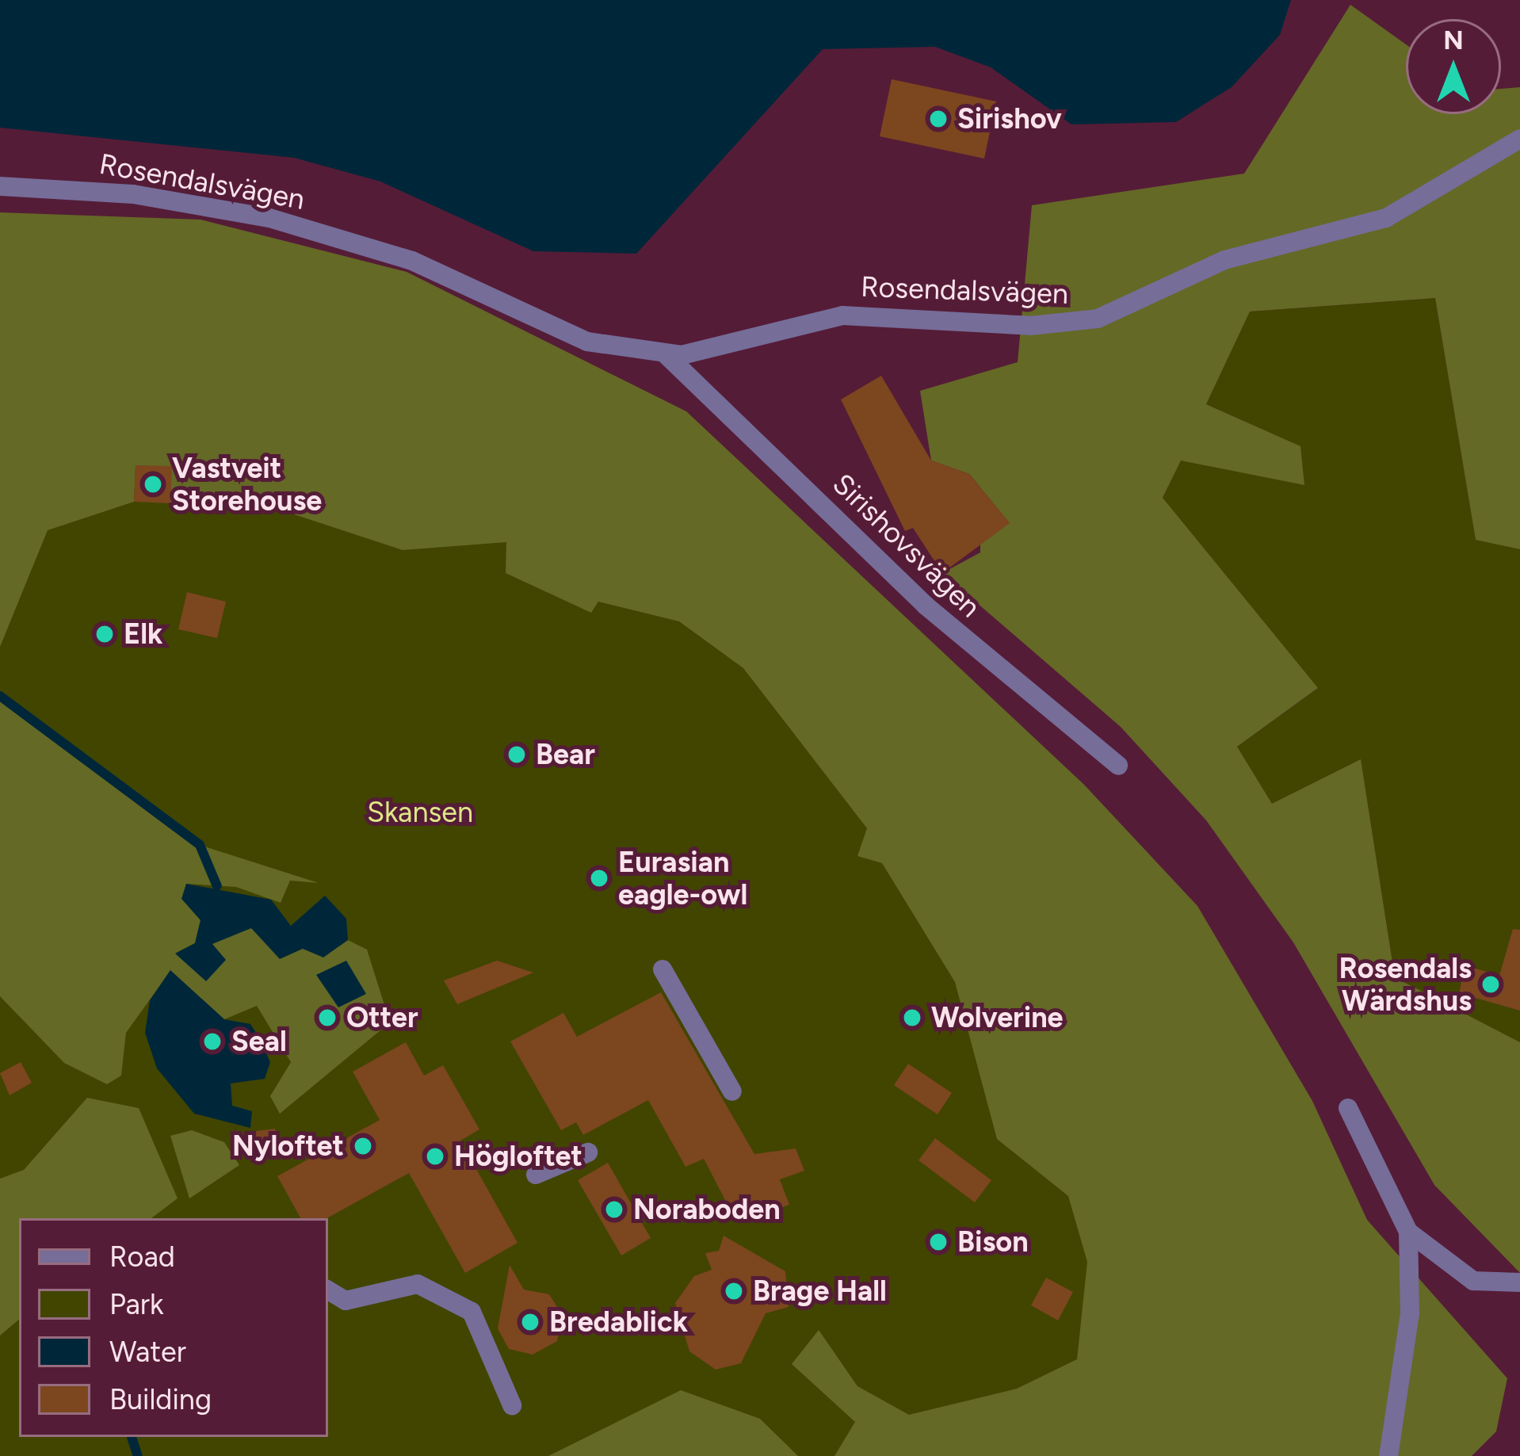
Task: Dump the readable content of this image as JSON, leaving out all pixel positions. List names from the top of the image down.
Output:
{
  "streets": {
    "street": ["Rosendalsvägen", "Sirishovsvägen"]
  },
  "crossings": [
    ["Rosendalsvägen", "Sirishovsvägen"]
  ],
  "parks": ["Skansen"],
  "places": [
    "Sirishov",
    "Vastveit Storehouse",
    "Elk",
    "Bear",
    "Eurasian eagle-owl",
    "Rosendals Wärdshus",
    "Otter",
    "Wolverine",
    "Seal",
    "Nyloftet",
    "Högloftet",
    "Noraboden",
    "Bison",
    "Brage Hall",
    "Bredablick"
  ],
  "legend": [
    "Road",
    "Park",
    "Water",
    "Building"
  ],
  "north": "top"
}
